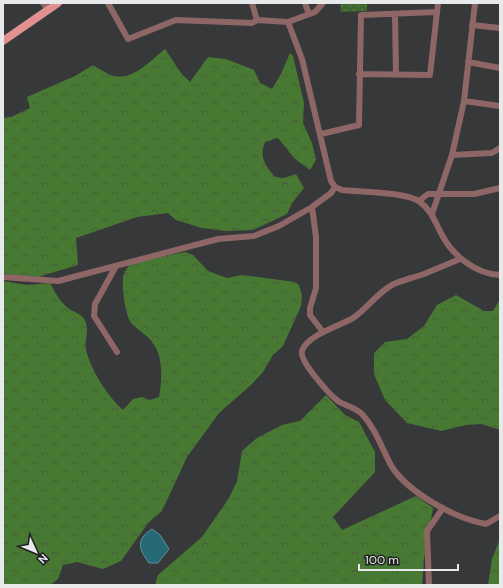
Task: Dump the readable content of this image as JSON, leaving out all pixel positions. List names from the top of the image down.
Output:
{
  "scale_bar": "100 m",
  "north": "bottom right"
}
